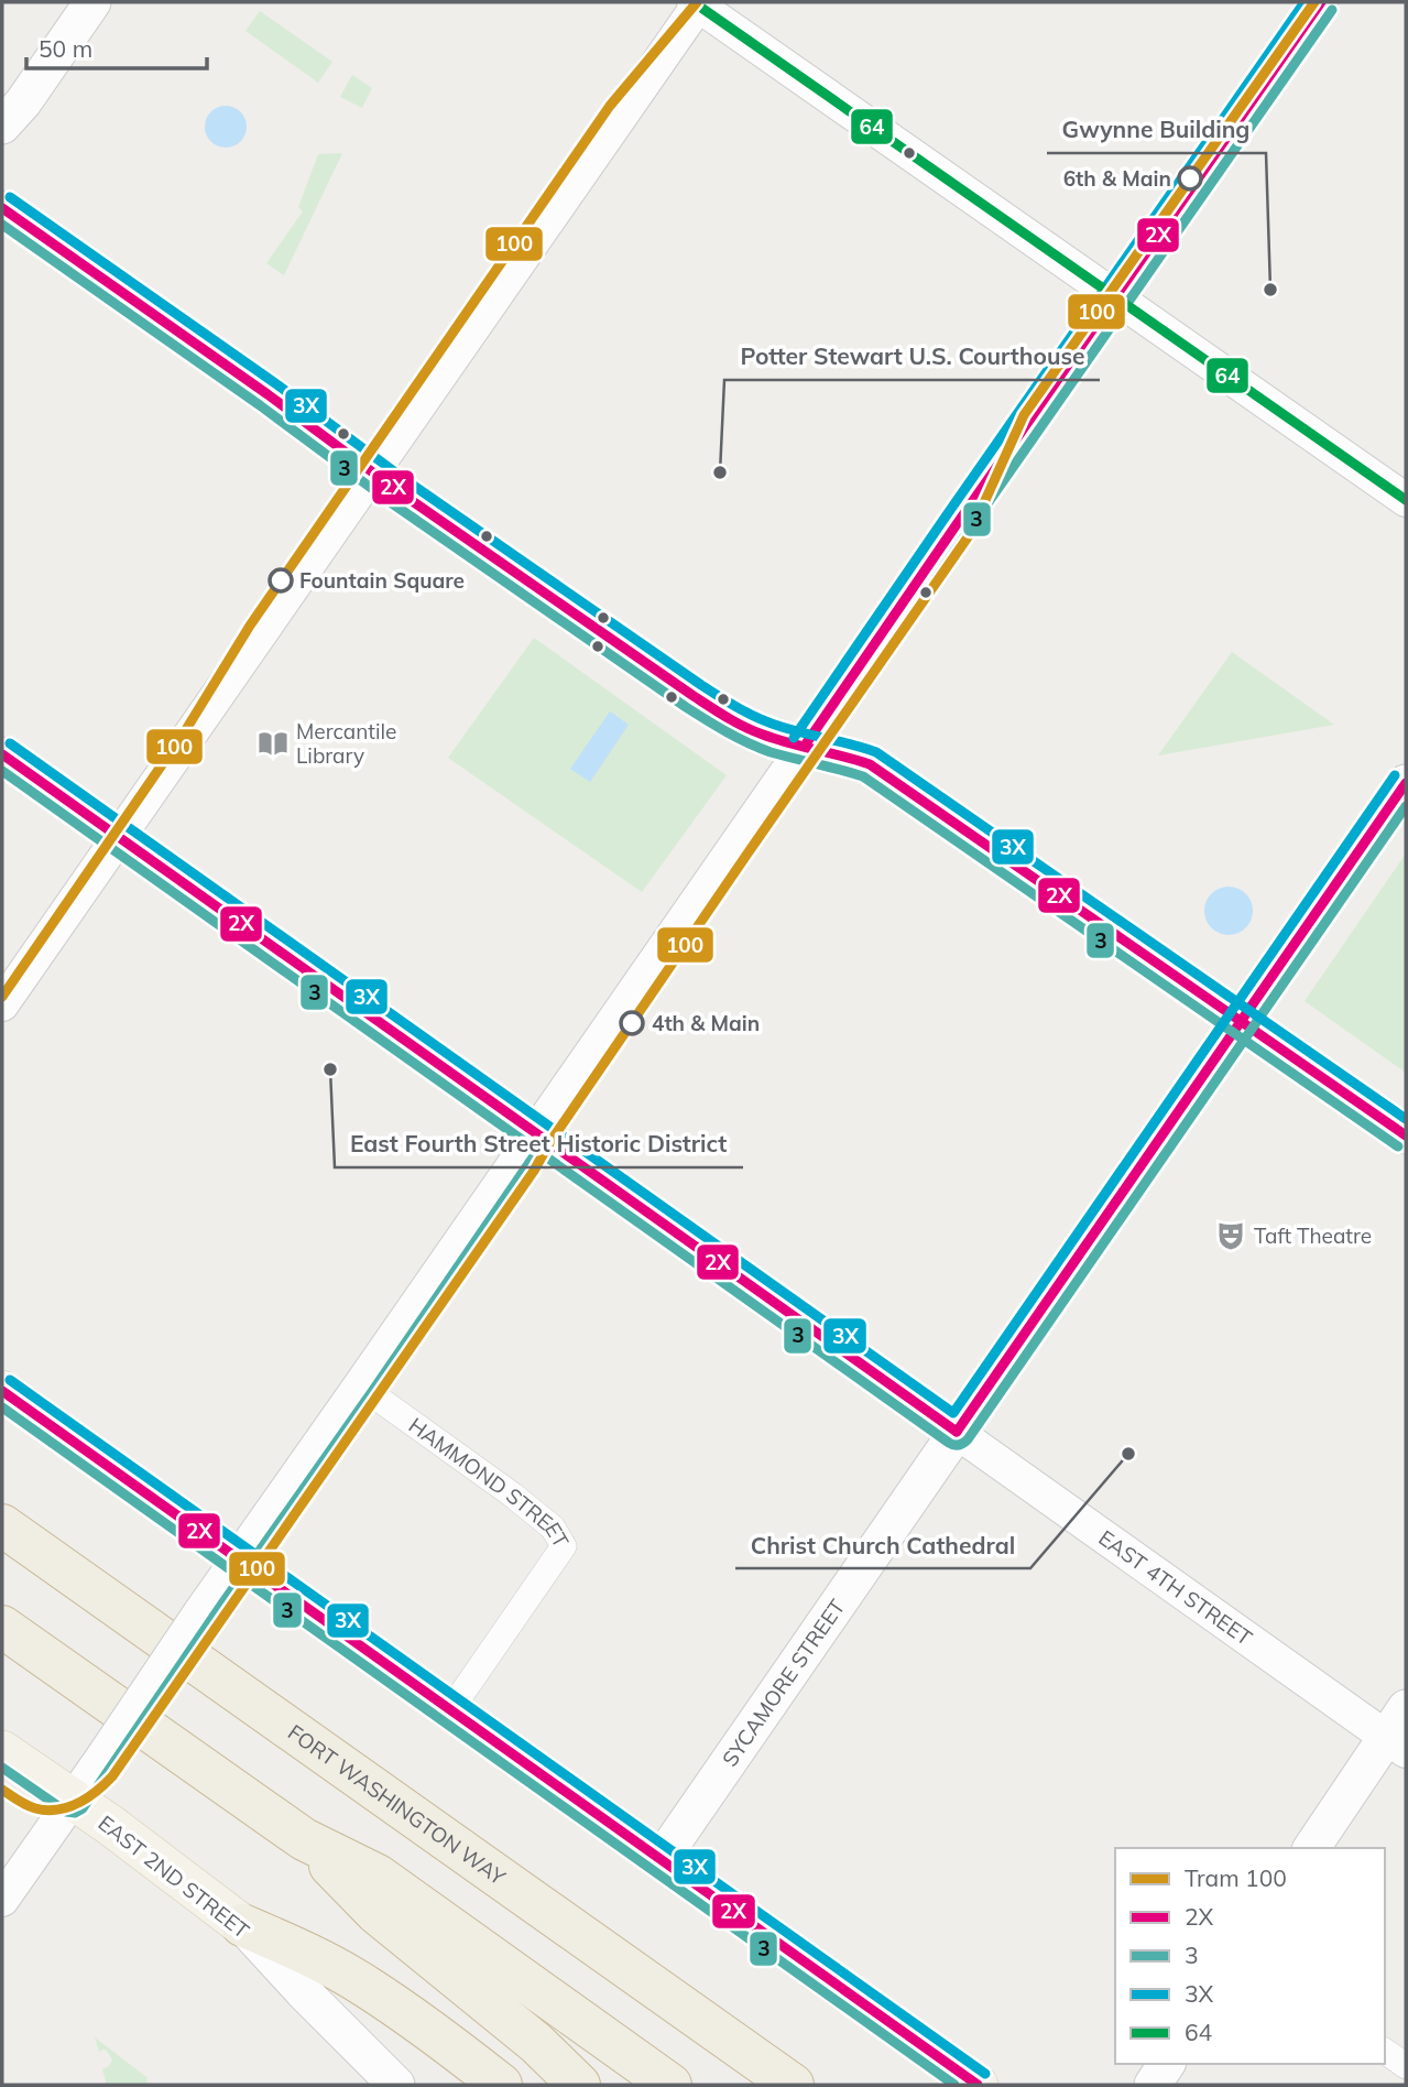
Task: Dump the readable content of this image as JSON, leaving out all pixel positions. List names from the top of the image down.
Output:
{
  "streets": {
    "highway": ["FORT WASHINGTON WAY"],
    "main road": ["SYCAMORE STREET", "EAST 2ND STREET"],
    "street": ["HAMMOND STREET", "EAST 4TH STREET"]
  },
  "crossings": [
    ["EAST 4TH STREET", "SYCAMORE STREET"]
  ],
  "places": {
    "other": [
      "6th & Main",
      "Gwynne Building",
      "Potter Stewart U.S. Courthouse",
      "Fountain Square",
      "4th & Main",
      "East Fourth Street Historic District",
      "Christ Church Cathedral"
    ],
    "library": ["Mercantile Library"],
    "theatre": ["Taft Theatre"]
  },
  "lines": [
    "tram line 100",
    "transit line 2X",
    "transit line 3X",
    "transit line 64",
    "transit line 3"
  ],
  "legend": [
    "Tram 100",
    "2X",
    "3",
    "3X",
    "64"
  ],
  "scale_bar": "50 m"
}
